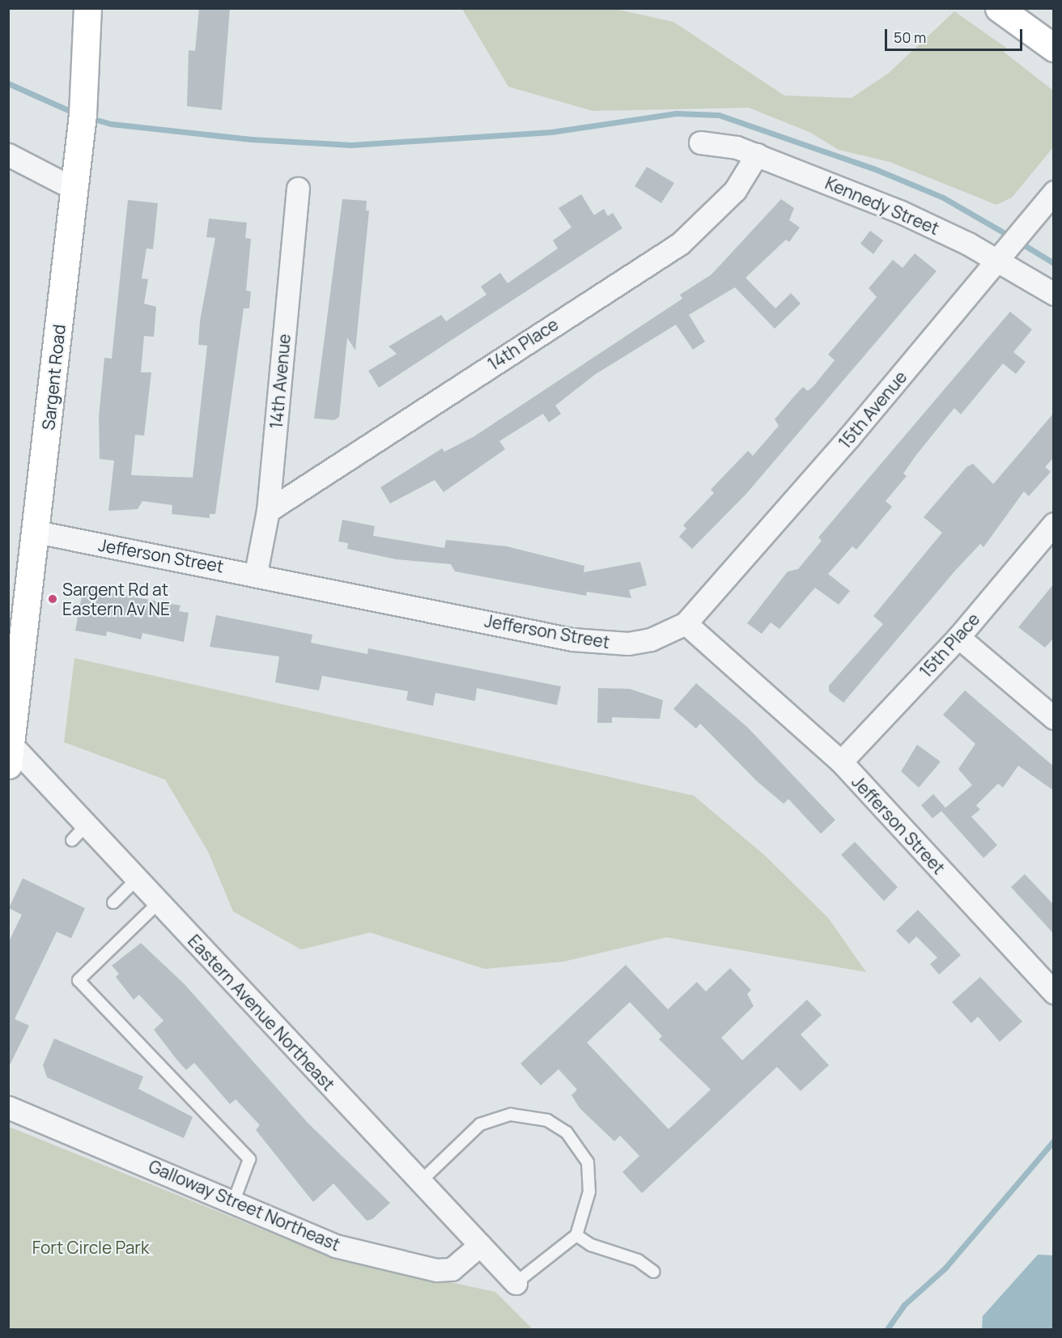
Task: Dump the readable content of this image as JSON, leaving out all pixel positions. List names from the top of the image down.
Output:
{
  "streets": {
    "main road": ["Sargent Road"],
    "street": [
      "Kennedy Street",
      "14th Place",
      "14th Avenue",
      "15th Avenue",
      "Jefferson Street",
      "15th Place",
      "Eastern Avenue Northeast",
      "Galloway Street Northeast"
    ]
  },
  "crossings": [
    ["Kennedy Street", "14th Place"],
    ["Kennedy Street", "15th Avenue"],
    ["14th Place", "14th Avenue"],
    ["Sargent Road", "Jefferson Street"],
    ["Sargent Road", "Eastern Avenue Northeast"],
    ["14th Avenue", "Jefferson Street"],
    ["15th Avenue", "Jefferson Street"],
    ["Jefferson Street", "15th Place"],
    ["Eastern Avenue Northeast", "Galloway Street Northeast"]
  ],
  "parks": ["Fort Circle Park"],
  "places": ["Sargent Rd at Eastern Av NE"],
  "scale_bar": "50 m"
}
